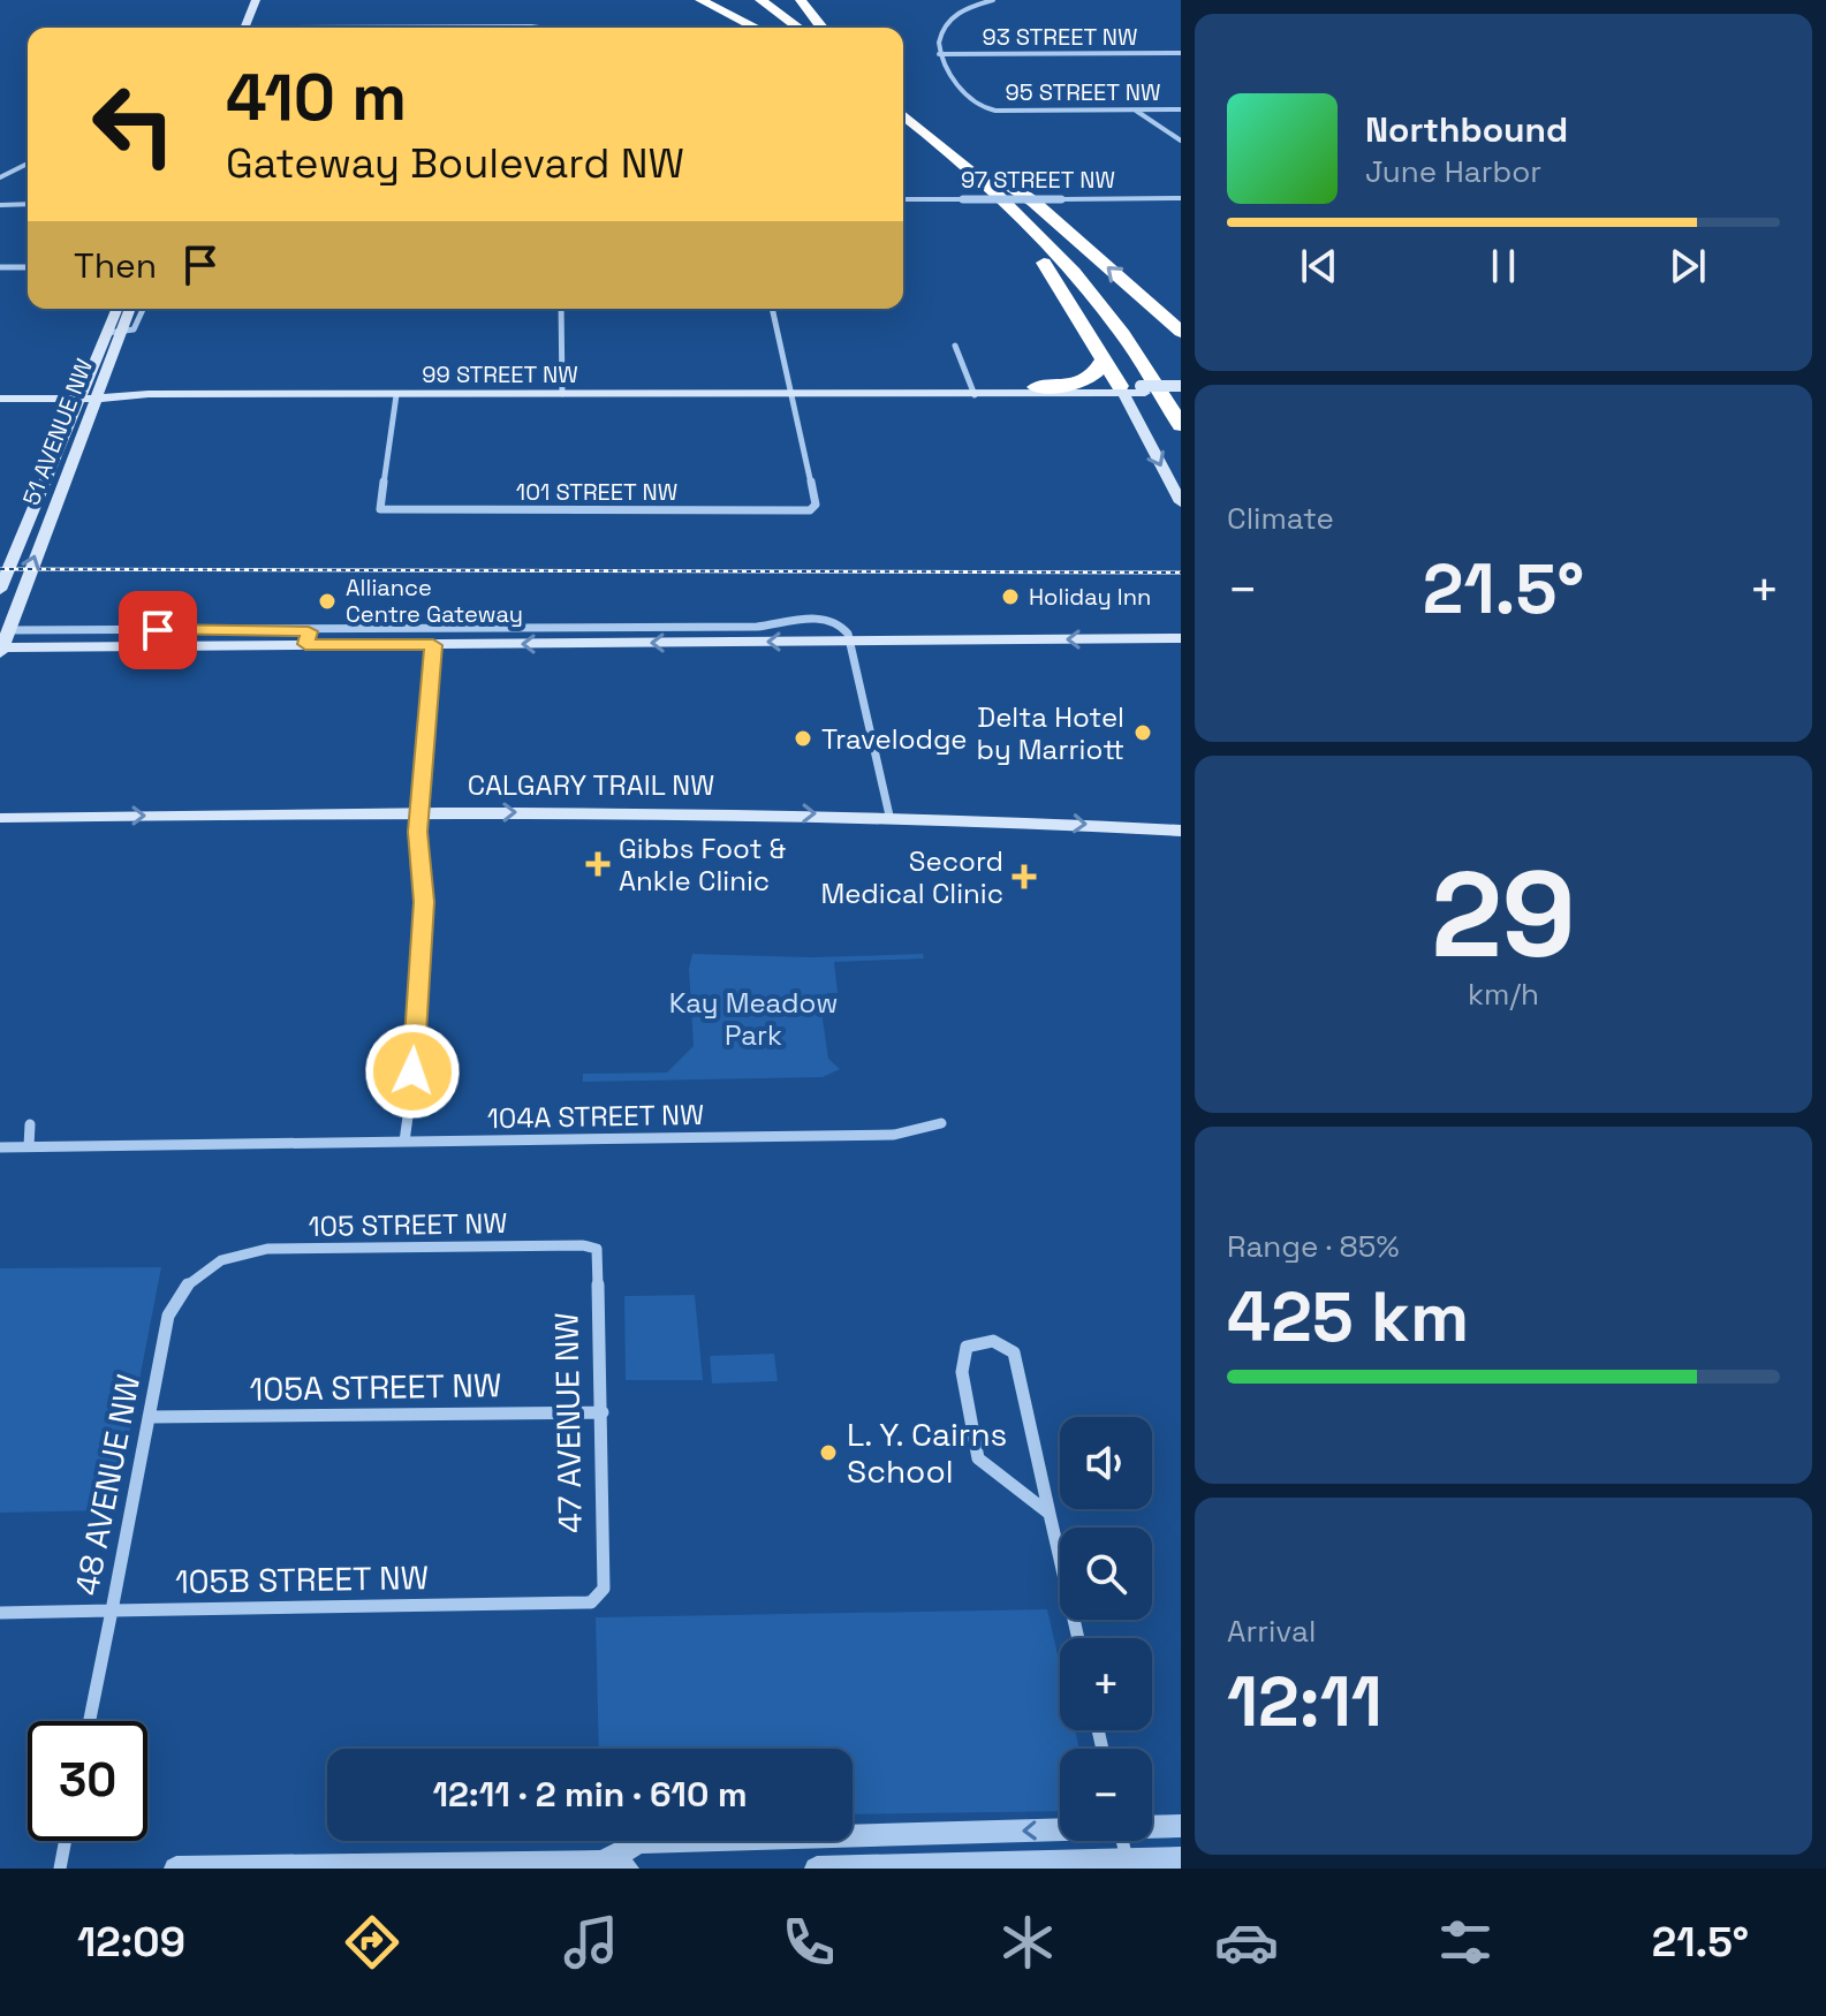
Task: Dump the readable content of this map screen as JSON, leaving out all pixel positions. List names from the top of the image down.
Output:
{
  "streets": {
    "main road": ["99 STREET NW", "51 AVENUE NW", "CALGARY TRAIL NW"],
    "street": [
      "93 STREET NW",
      "95 STREET NW",
      "97 STREET NW",
      "101 STREET NW",
      "104A STREET NW",
      "105 STREET NW",
      "105A STREET NW",
      "47 AVENUE NW",
      "48 AVENUE NW",
      "105B STREET NW"
    ]
  },
  "crossings": [
    ["93 STREET NW", "95 STREET NW"],
    ["99 STREET NW", "51 AVENUE NW"],
    ["99 STREET NW", "101 STREET NW"],
    ["105 STREET NW", "47 AVENUE NW"],
    ["105 STREET NW", "48 AVENUE NW"],
    ["105A STREET NW", "47 AVENUE NW"],
    ["105A STREET NW", "48 AVENUE NW"],
    ["47 AVENUE NW", "105B STREET NW"],
    ["48 AVENUE NW", "105B STREET NW"]
  ],
  "one_way": ["CALGARY TRAIL NW"],
  "parks": ["Kay Meadow Park"],
  "places": {
    "other": [
      "Holiday Inn",
      "Alliance Centre Gateway",
      "Delta Hotel by Marriott",
      "Travelodge",
      "L. Y. Cairns School"
    ],
    "health": ["Gibbs Foot & Ankle Clinic", "Secord Medical Clinic"]
  },
  "page": {
    "turn": ["410 m", "Gateway Boulevard NW"],
    "song": ["Northbound", "June Harbor"],
    "then": "Then",
    "tile": [
      "Climate",
      ["29", "km/h"],
      ["Range · 85%", "425 km"],
      ["Arrival", "12:11"]
    ],
    "heat": ["−", "21.5°", "+"],
    "map_buttons": ["+", "−"],
    "limit": "30",
    "trip": "12:11 · 2 min · 610 m",
    "tabs": ["12:09", "21.5°"]
  }
}
